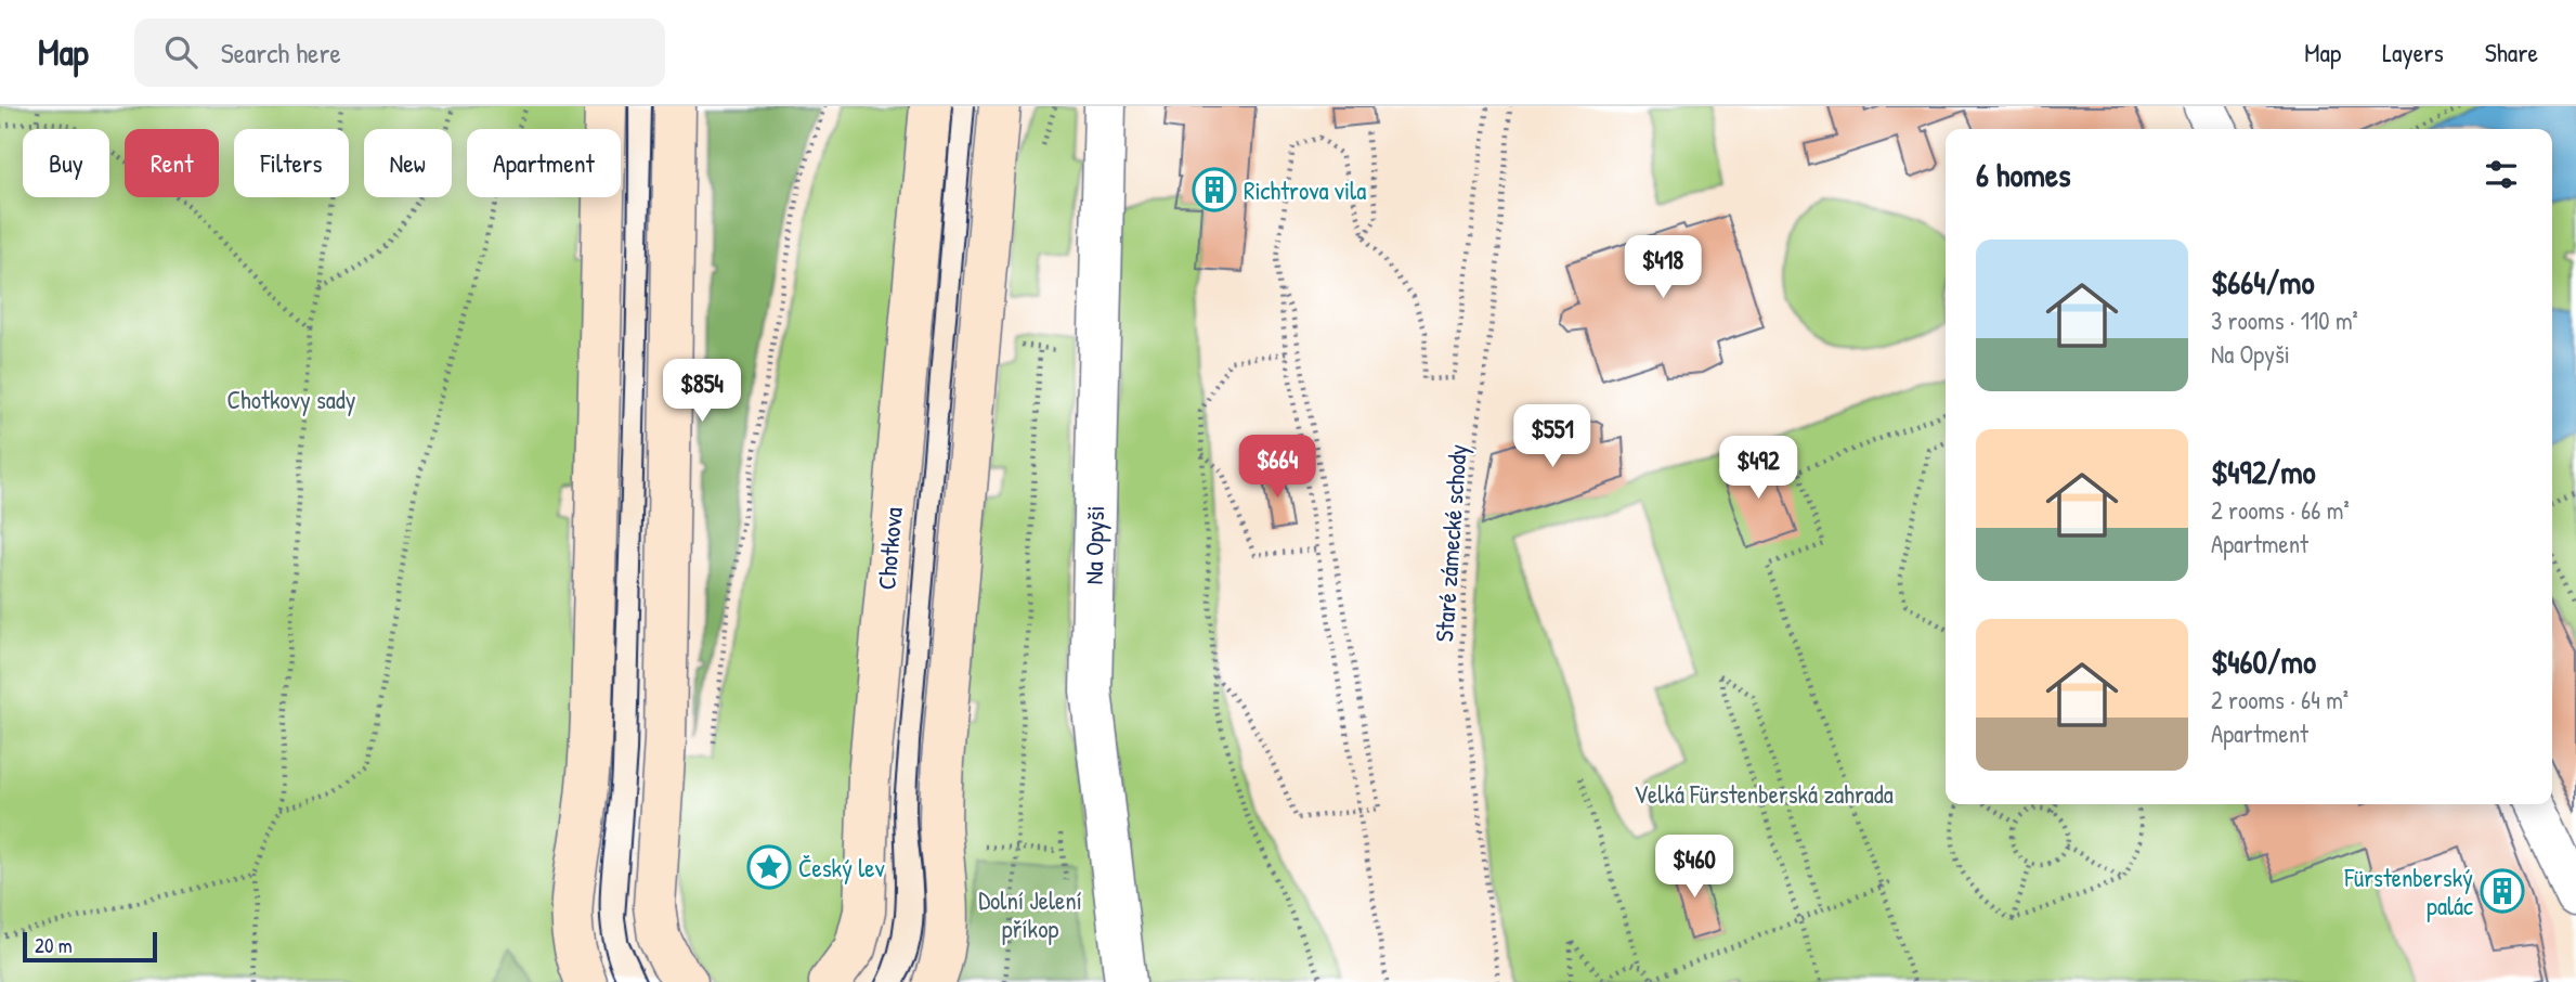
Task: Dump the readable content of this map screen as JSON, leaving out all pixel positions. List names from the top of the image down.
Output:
{
  "streets": {
    "main road": ["Chotkova"],
    "street": ["Na Opyši"],
    "path": ["Staré zámecké schody"]
  },
  "parks": ["Chotkovy sady", "Velká Fürstenberská zahrada", "Dolní Jelení příkop"],
  "places": {
    "building": ["Richtrova vila", "Fürstenberský palác"],
    "place": ["Český lev"]
  },
  "scale_bar": "20 m",
  "page": {
    "header": "Map",
    "search": "Search here",
    "nav": ["Map", "Layers", "Share"],
    "chip": [
      "Buy",
      "Rent",
      "Filters",
      "New",
      "Apartment"
    ],
    "heading": "6 homes",
    "list": [
      {
        "name": "$664/mo",
        "note": "3 rooms · 110 m² · Na Opyši"
      },
      {
        "name": "$492/mo",
        "note": "2 rooms · 66 m² · Apartment"
      },
      {
        "name": "$460/mo",
        "note": "2 rooms · 64 m² · Apartment"
      }
    ],
    "price": [
      "$418",
      "$854",
      "$551",
      "$664",
      "$492",
      "$460"
    ],
    "scale": "20 m"
  }
}
